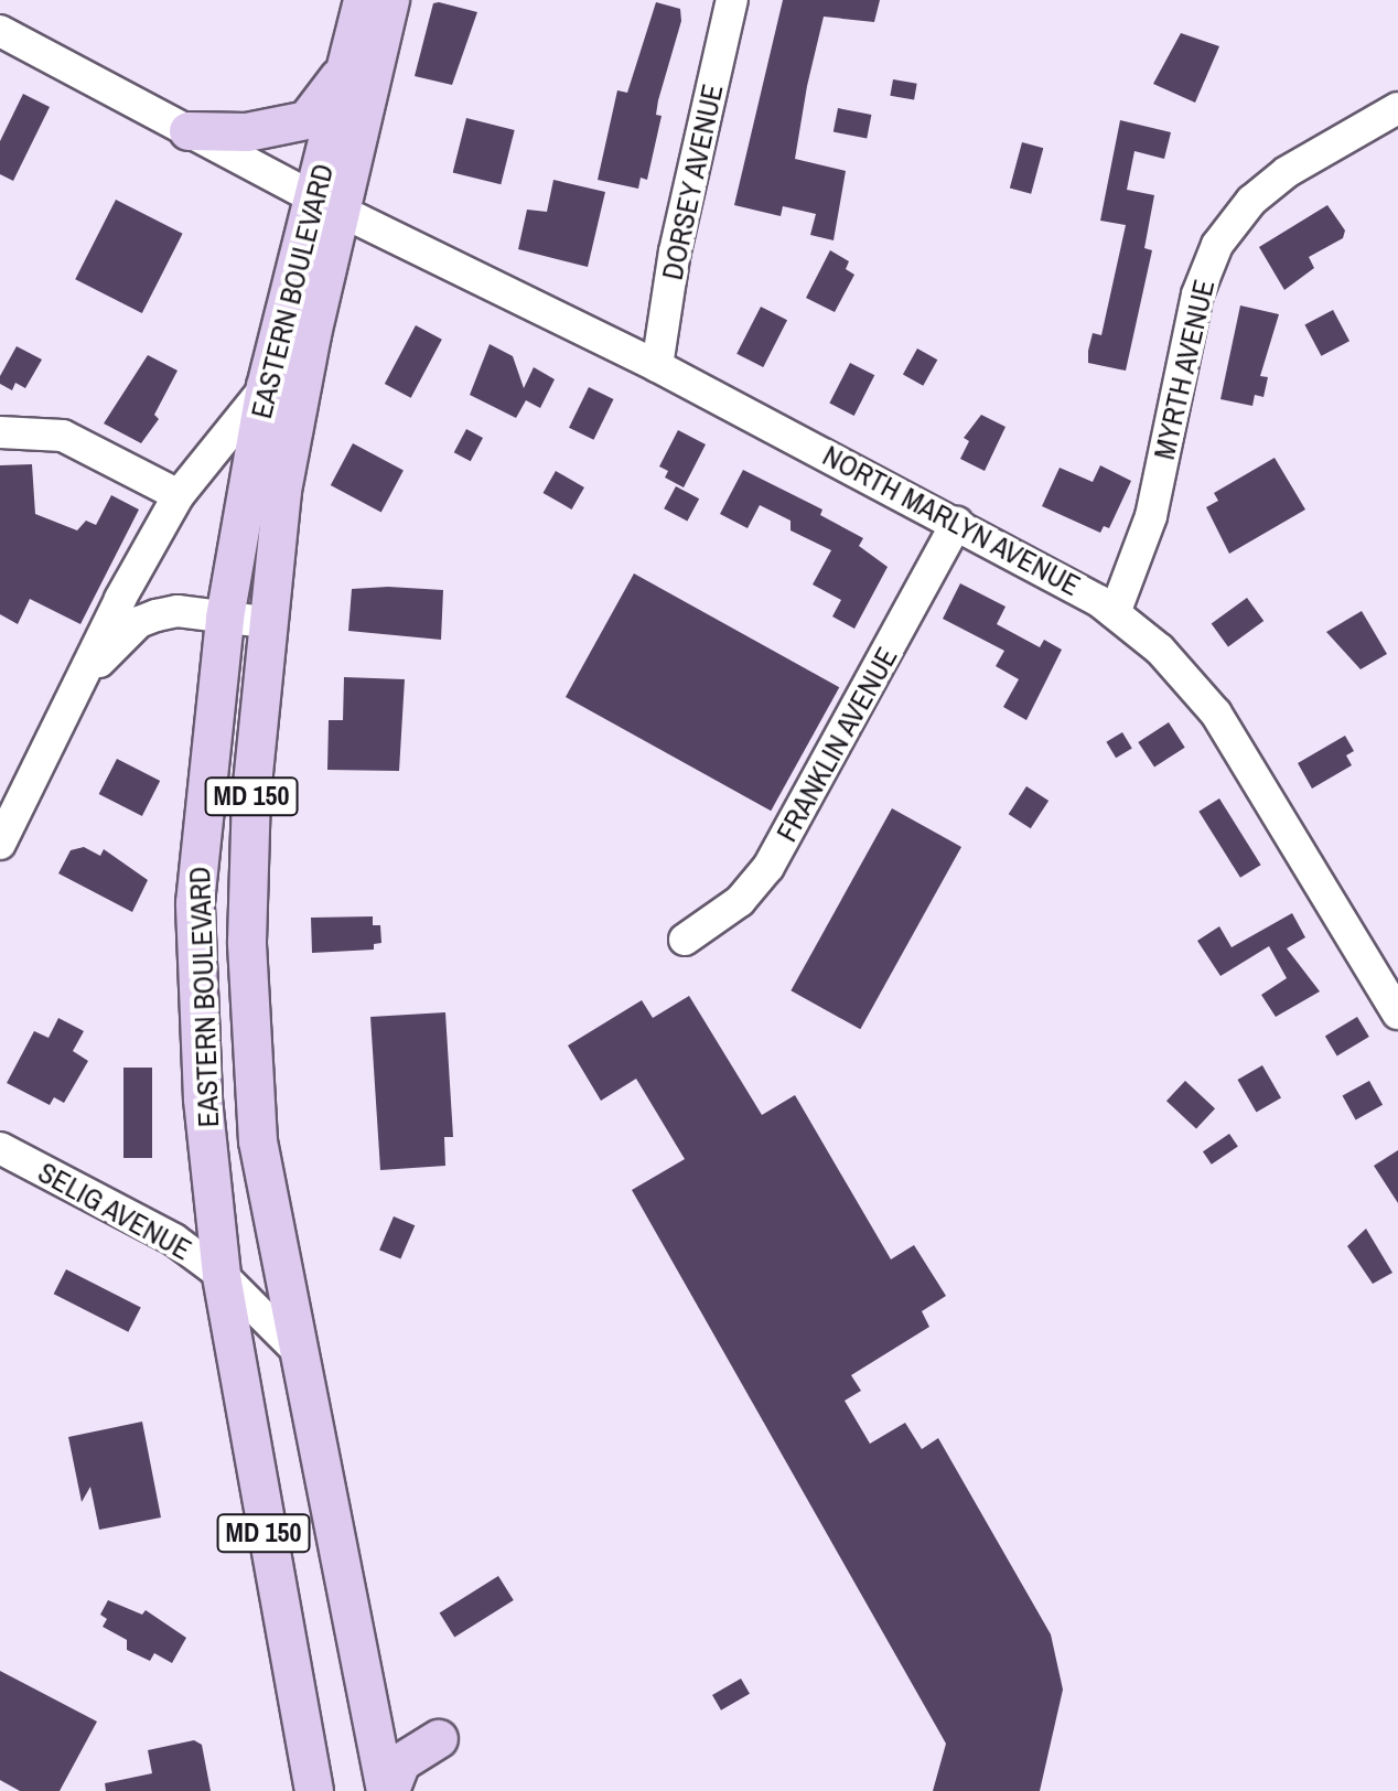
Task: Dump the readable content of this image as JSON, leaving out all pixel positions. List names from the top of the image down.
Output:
{
  "streets": {
    "main road": ["EASTERN BOULEVARD", "MD 150"],
    "street": [
      "DORSEY AVENUE",
      "MYRTH AVENUE",
      "NORTH MARLYN AVENUE",
      "FRANKLIN AVENUE",
      "SELIG AVENUE"
    ]
  },
  "crossings": [
    ["DORSEY AVENUE", "NORTH MARLYN AVENUE"],
    ["EASTERN BOULEVARD", "NORTH MARLYN AVENUE"],
    ["EASTERN BOULEVARD", "SELIG AVENUE"],
    ["MYRTH AVENUE", "NORTH MARLYN AVENUE"],
    ["NORTH MARLYN AVENUE", "FRANKLIN AVENUE"]
  ]
}
